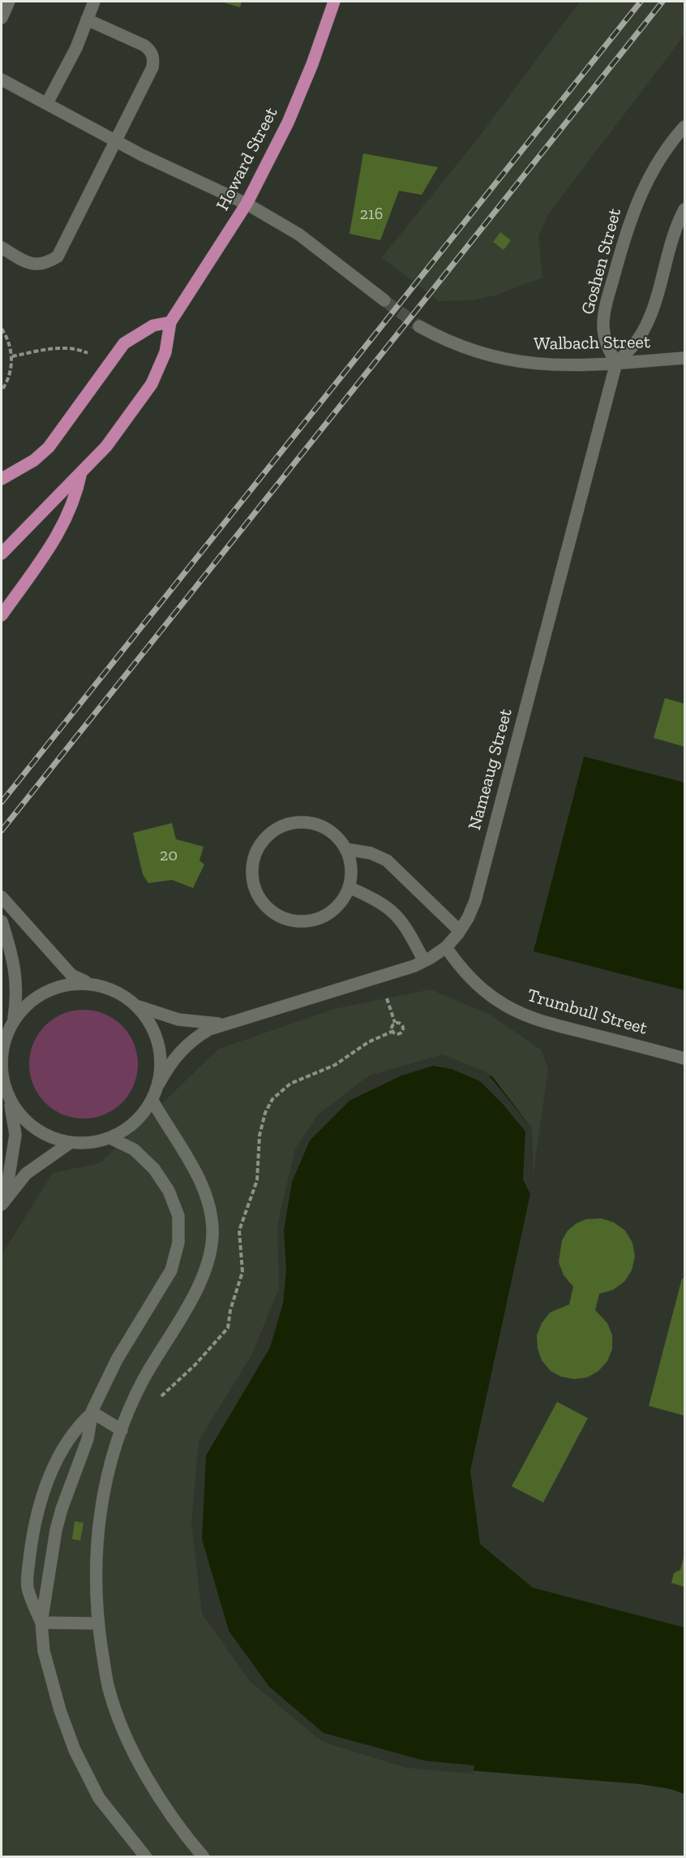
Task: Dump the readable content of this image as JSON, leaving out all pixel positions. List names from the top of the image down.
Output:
{
  "streets": {
    "main road": ["Howard Street"],
    "street": [
      "Goshen Street",
      "Walbach Street",
      "Nameaug Street",
      "Trumbull Street"
    ]
  },
  "crossings": [
    ["Goshen Street", "Walbach Street"],
    ["Goshen Street", "Nameaug Street"],
    ["Walbach Street", "Nameaug Street"],
    ["Nameaug Street", "Trumbull Street"]
  ],
  "house_numbers": ["216", "20"]
}
